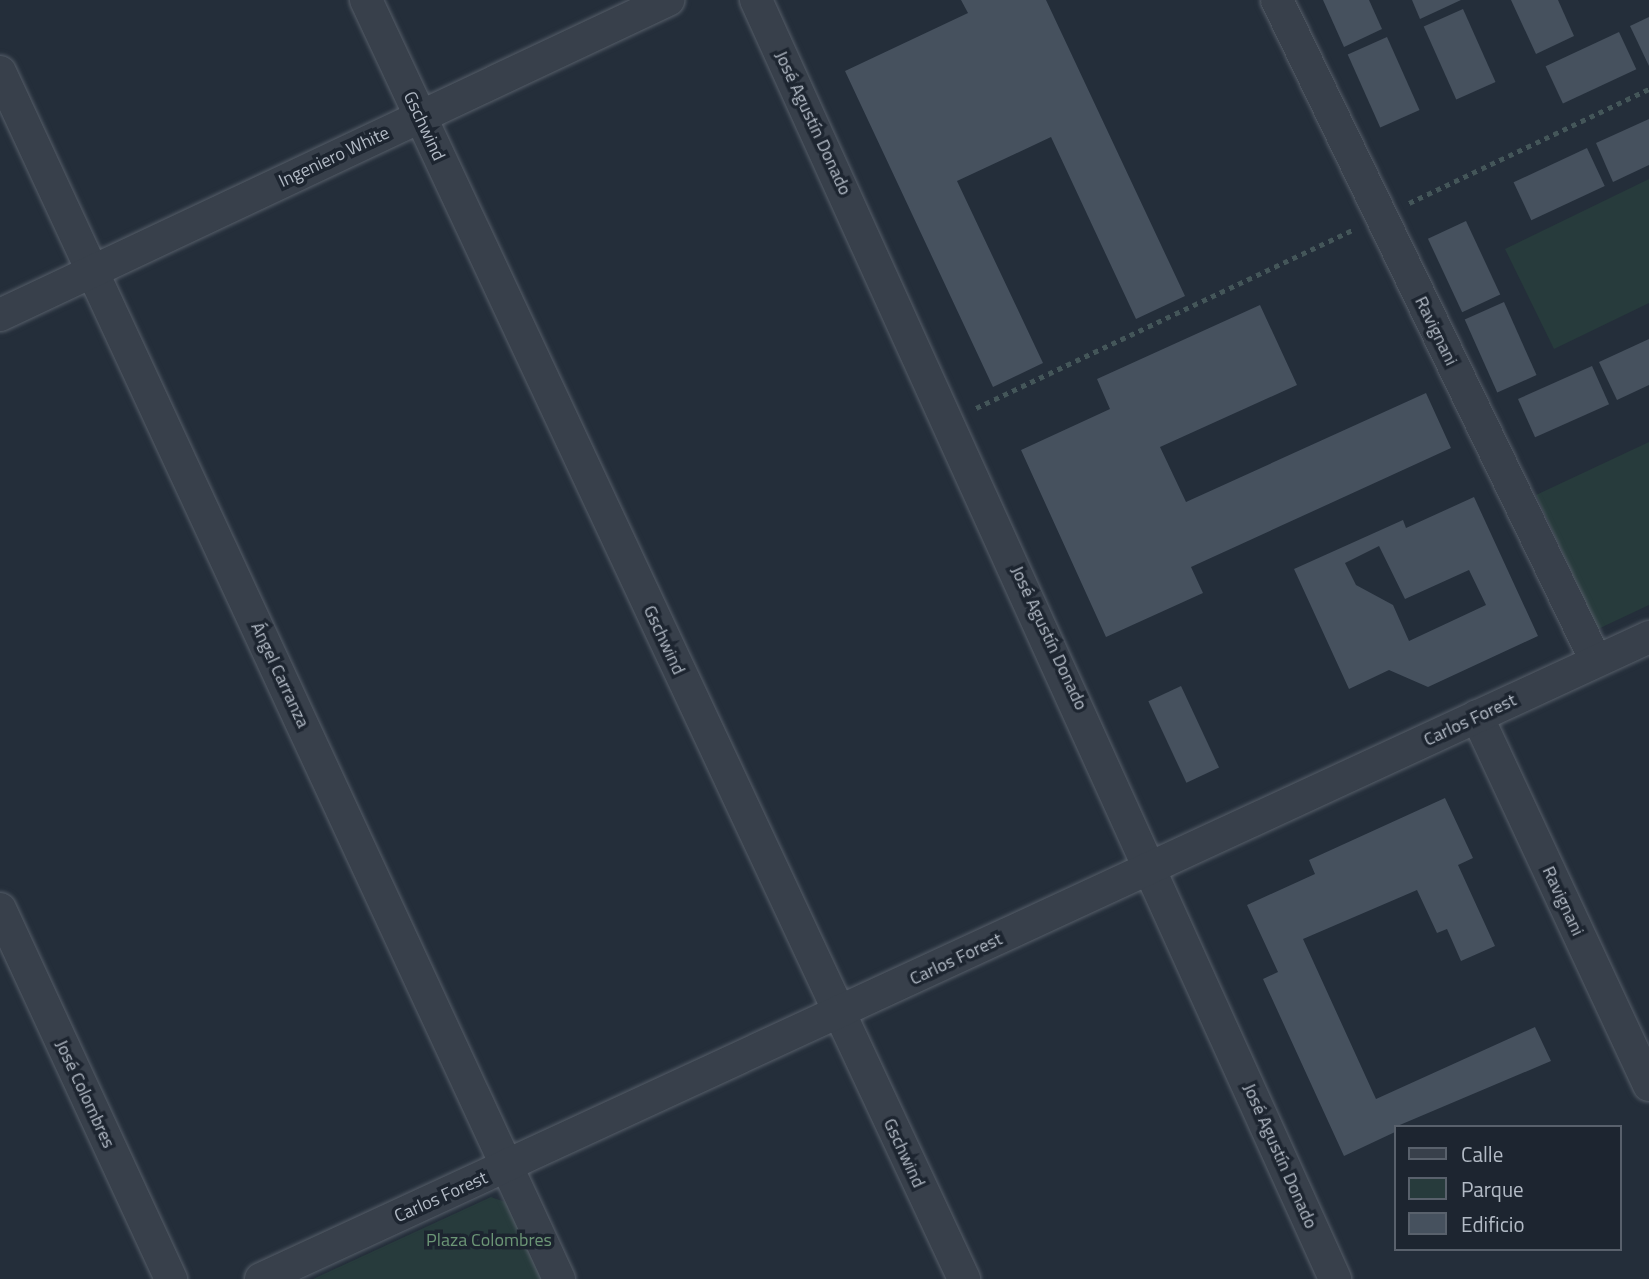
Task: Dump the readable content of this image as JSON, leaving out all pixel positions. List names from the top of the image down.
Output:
{
  "streets": {
    "street": [
      "José Agustín Donado",
      "Gschwind",
      "Ingeniero White",
      "Ravignani",
      "Ángel Carranza",
      "Carlos Forest",
      "José Colombres"
    ]
  },
  "crossings": [
    ["José Agustín Donado", "Carlos Forest"],
    ["Gschwind", "Ingeniero White"],
    ["Gschwind", "Carlos Forest"],
    ["Ingeniero White", "Ángel Carranza"],
    ["Ravignani", "Carlos Forest"],
    ["Ángel Carranza", "Carlos Forest"]
  ],
  "parks": ["Plaza Colombres"],
  "legend": ["Calle", "Parque", "Edificio"]
}
